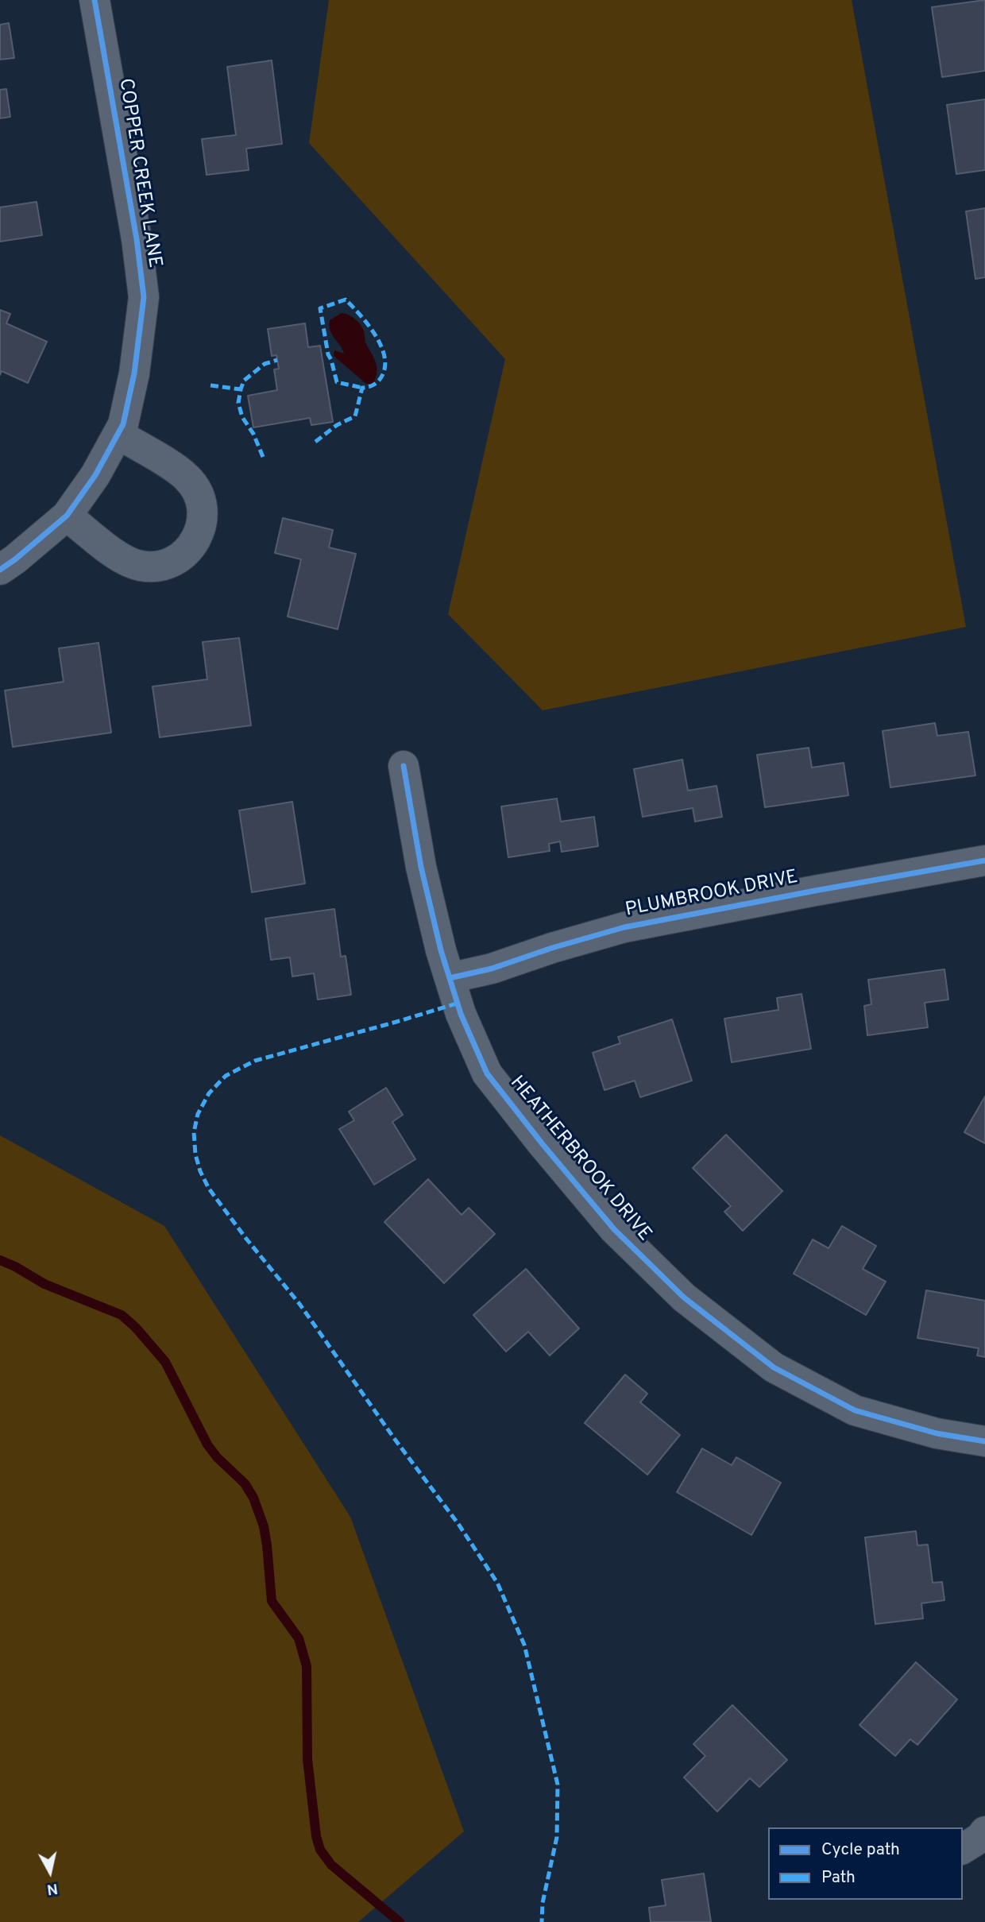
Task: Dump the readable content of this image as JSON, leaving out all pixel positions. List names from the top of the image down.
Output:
{
  "streets": {
    "street": ["COPPER CREEK LANE", "PLUMBROOK DRIVE", "HEATHERBROOK DRIVE"]
  },
  "crossings": [
    ["PLUMBROOK DRIVE", "HEATHERBROOK DRIVE"]
  ],
  "legend": ["Cycle path", "Path"],
  "north": "bottom"
}
